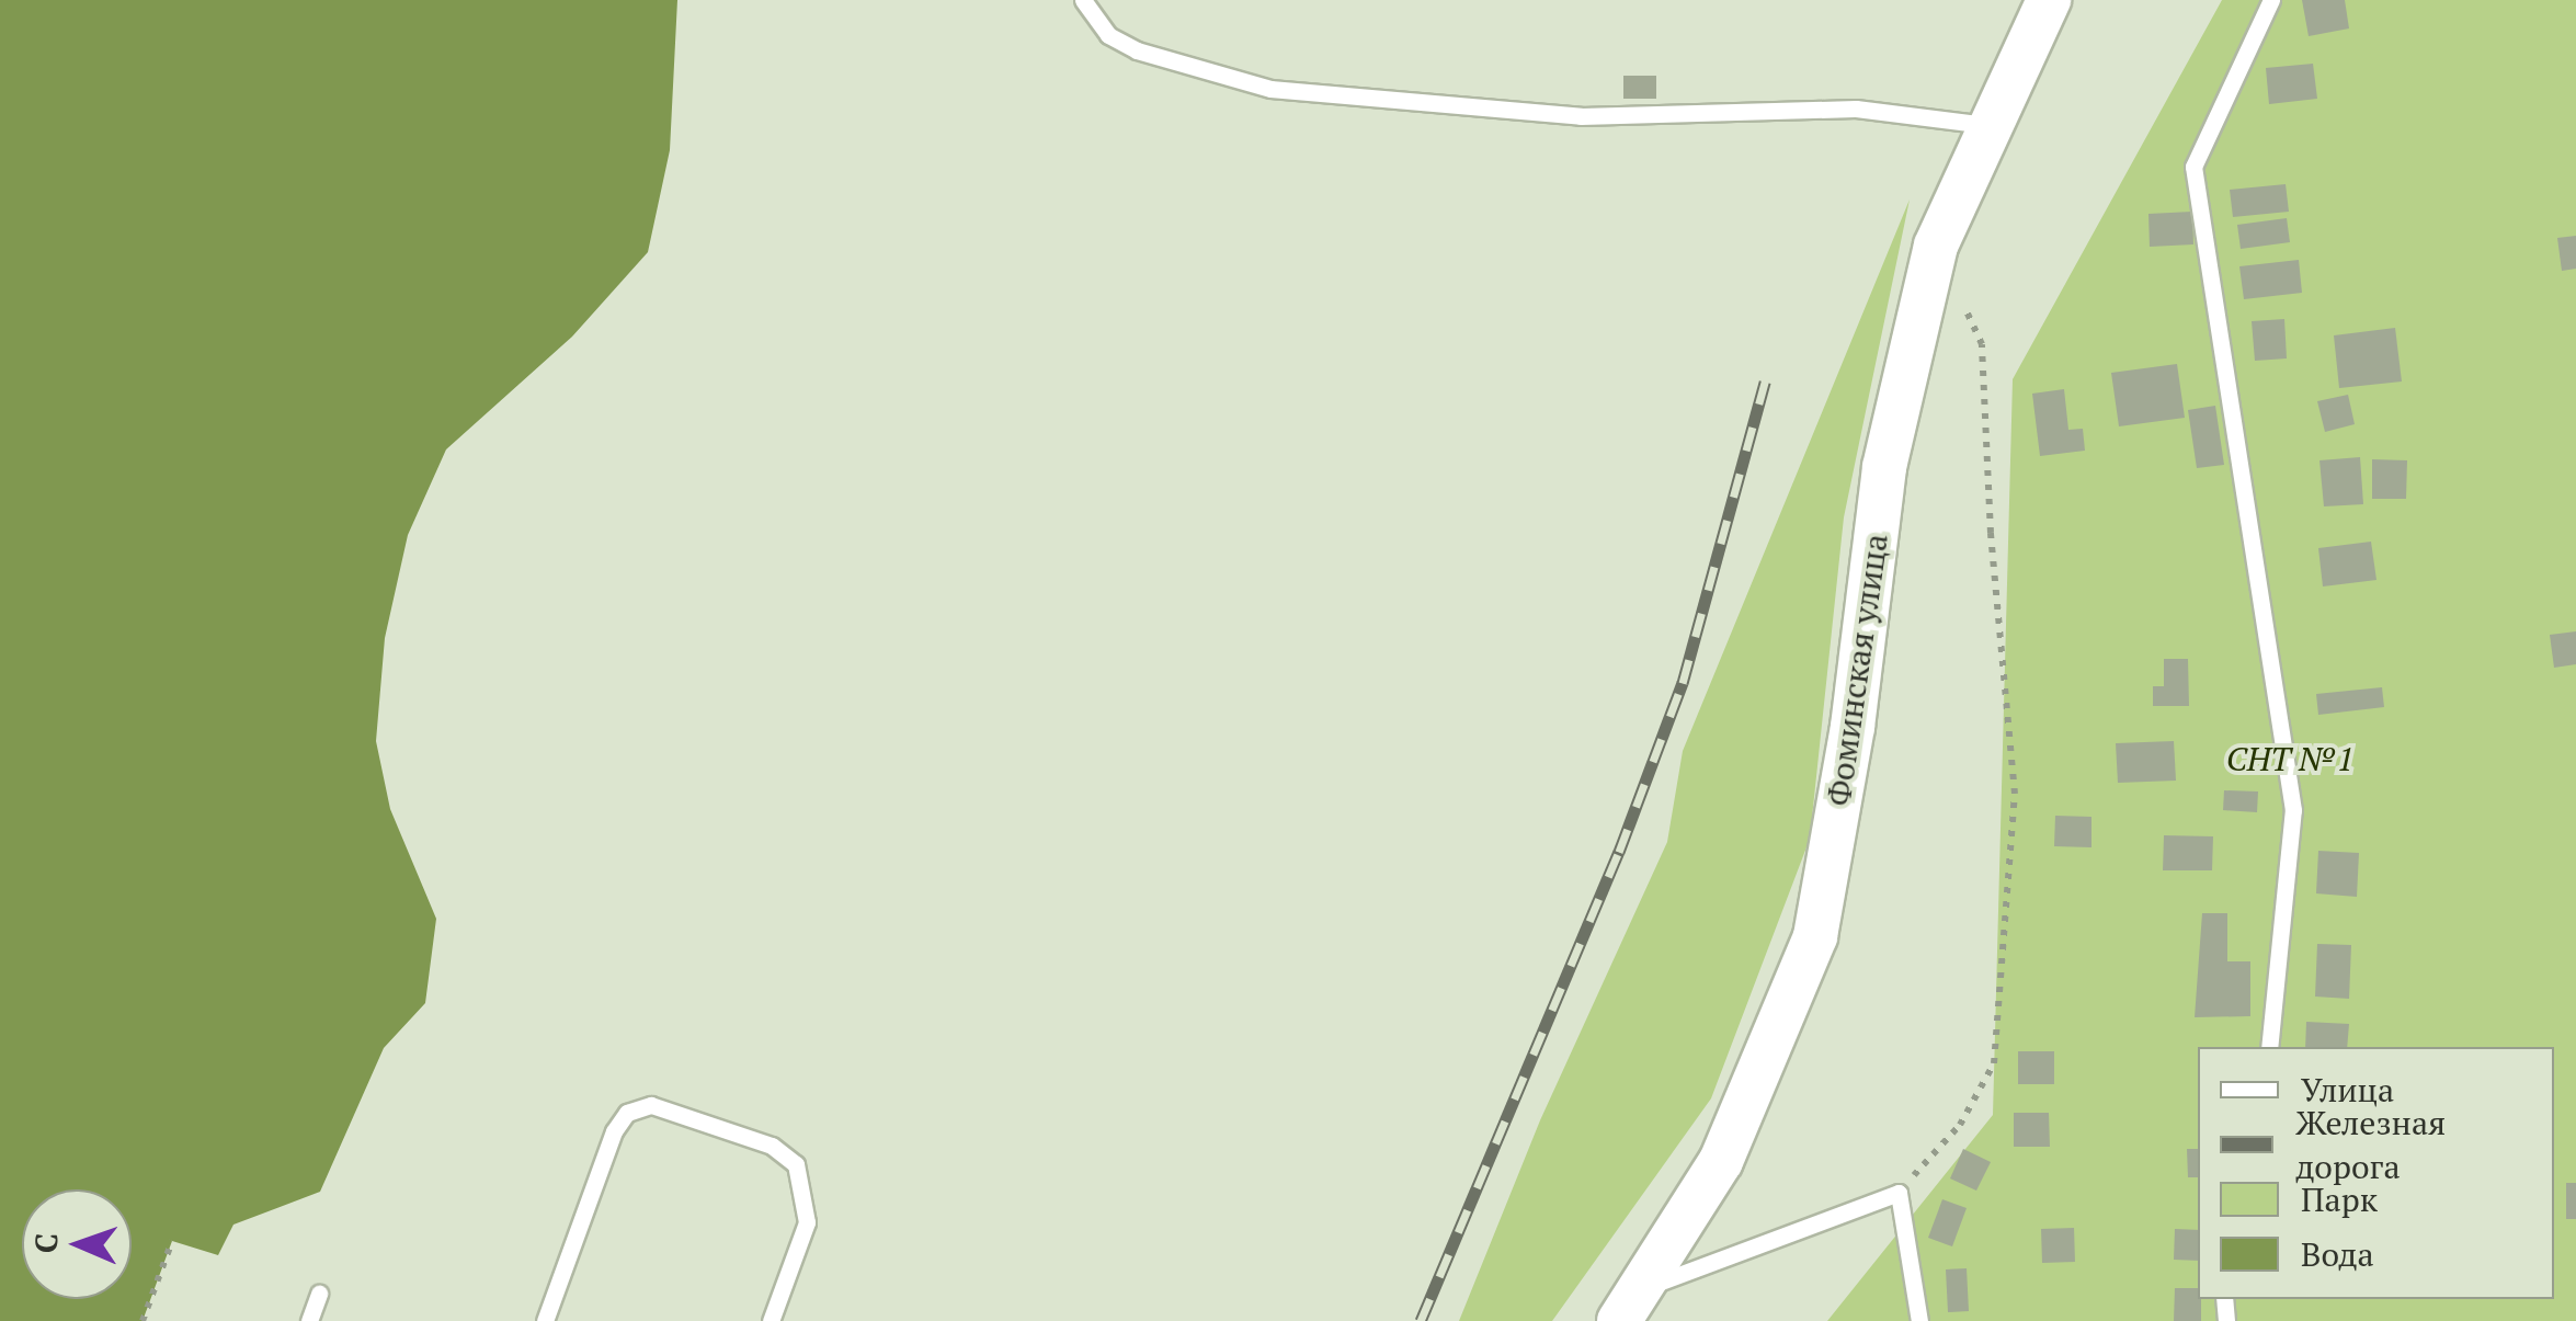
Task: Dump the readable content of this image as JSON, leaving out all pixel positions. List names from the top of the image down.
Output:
{
  "streets": {
    "street": ["Фоминская улица"]
  },
  "parks": ["СНТ №1"],
  "legend": [
    "Улица",
    "Железная дорога",
    "Парк",
    "Вода"
  ],
  "north": "left"
}
